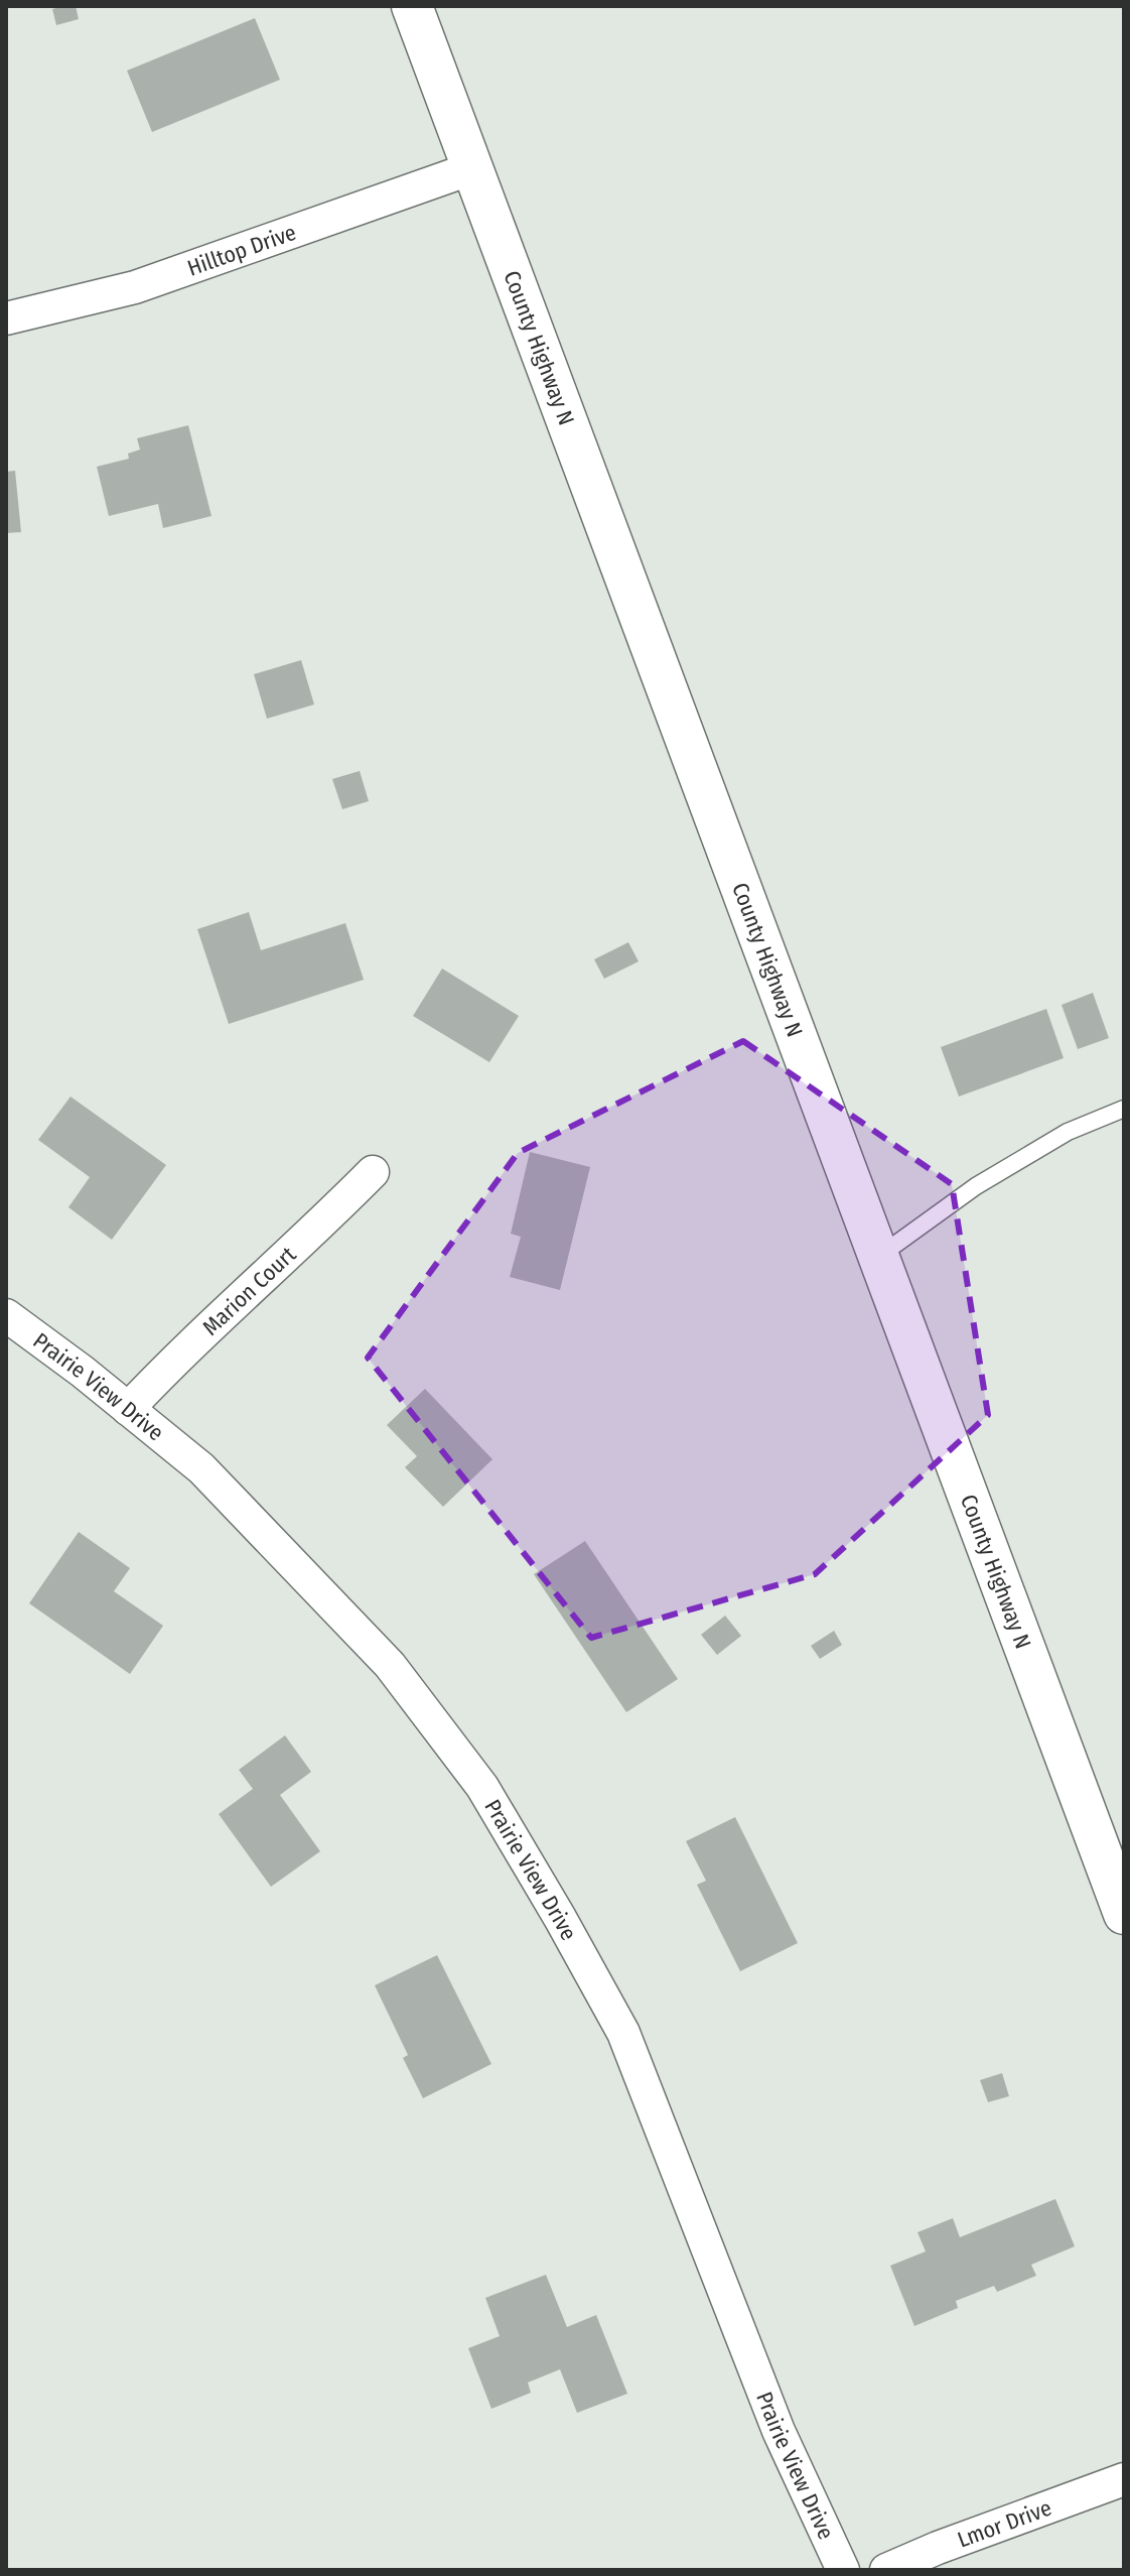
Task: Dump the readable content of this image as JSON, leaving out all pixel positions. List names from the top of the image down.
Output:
{
  "streets": {
    "street": [
      "Hilltop Drive",
      "County Highway N",
      "Marion Court",
      "Prairie View Drive",
      "Lmor Drive"
    ]
  },
  "crossings": [
    ["Hilltop Drive", "County Highway N"],
    ["Marion Court", "Prairie View Drive"]
  ]
}
